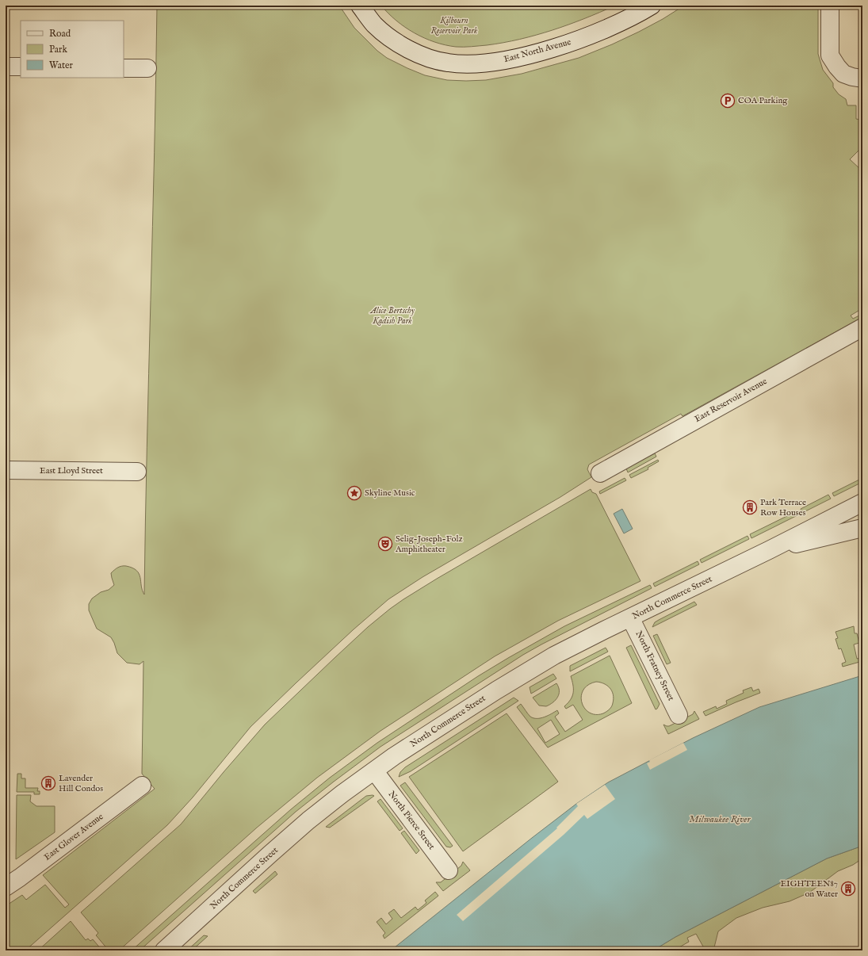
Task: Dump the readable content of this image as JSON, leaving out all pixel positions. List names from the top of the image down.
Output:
{
  "streets": {
    "street": [
      "East North Avenue",
      "East Reservoir Avenue",
      "East Lloyd Street",
      "North Commerce Street",
      "North Fratney Street",
      "North Pierce Street",
      "East Glover Avenue"
    ]
  },
  "crossings": [
    ["North Commerce Street", "North Fratney Street"],
    ["North Commerce Street", "North Pierce Street"]
  ],
  "water": ["Milwaukee River"],
  "parks": ["Kilbourn Reservoir Park", "Alice Bertschy Kadish Park"],
  "places": {
    "parking": ["COA Parking"],
    "place": ["Skyline Music"],
    "building": ["Park Terrace Row Houses", "Lavender Hill Condos", "EIGHTEEN87 on Water"],
    "theatre": ["Selig-Joseph-Folz Amphitheater"]
  },
  "legend": ["Road", "Park", "Water"]
}
